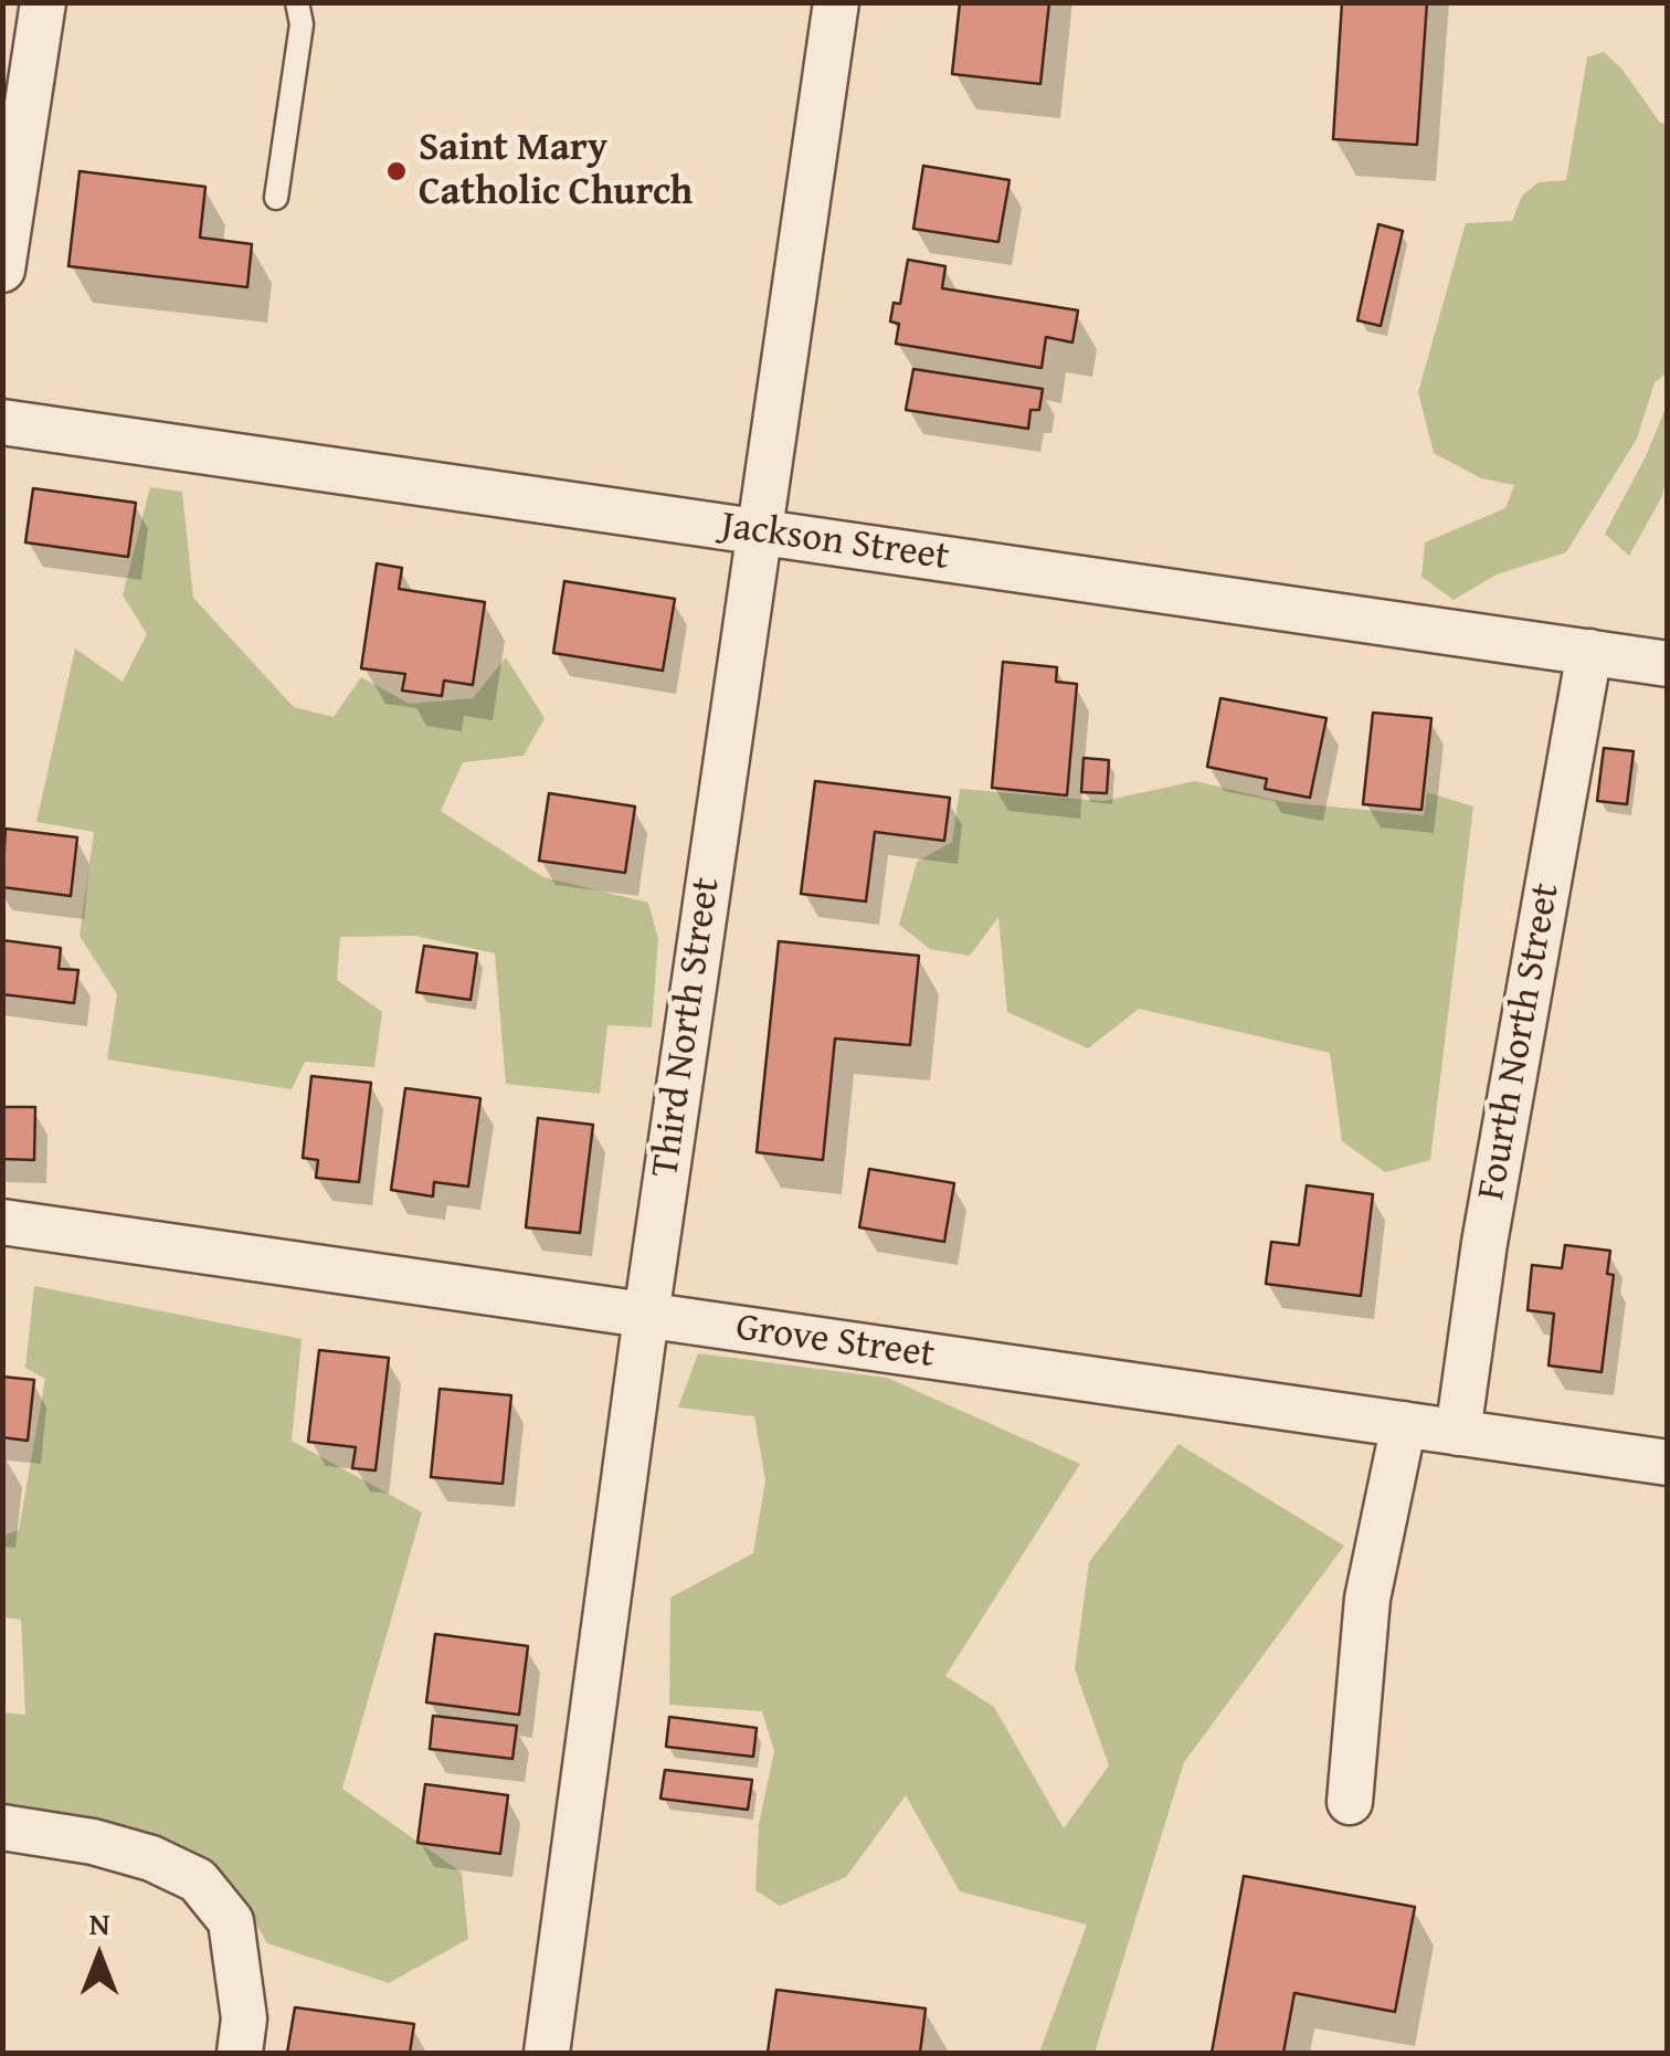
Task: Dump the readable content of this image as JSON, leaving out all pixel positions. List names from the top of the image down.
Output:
{
  "streets": {
    "street": [
      "Jackson Street",
      "Third North Street",
      "Fourth North Street",
      "Grove Street"
    ]
  },
  "crossings": [
    ["Jackson Street", "Third North Street"],
    ["Jackson Street", "Fourth North Street"],
    ["Third North Street", "Grove Street"],
    ["Fourth North Street", "Grove Street"]
  ],
  "places": ["Saint Mary Catholic Church"],
  "north": "top"
}
